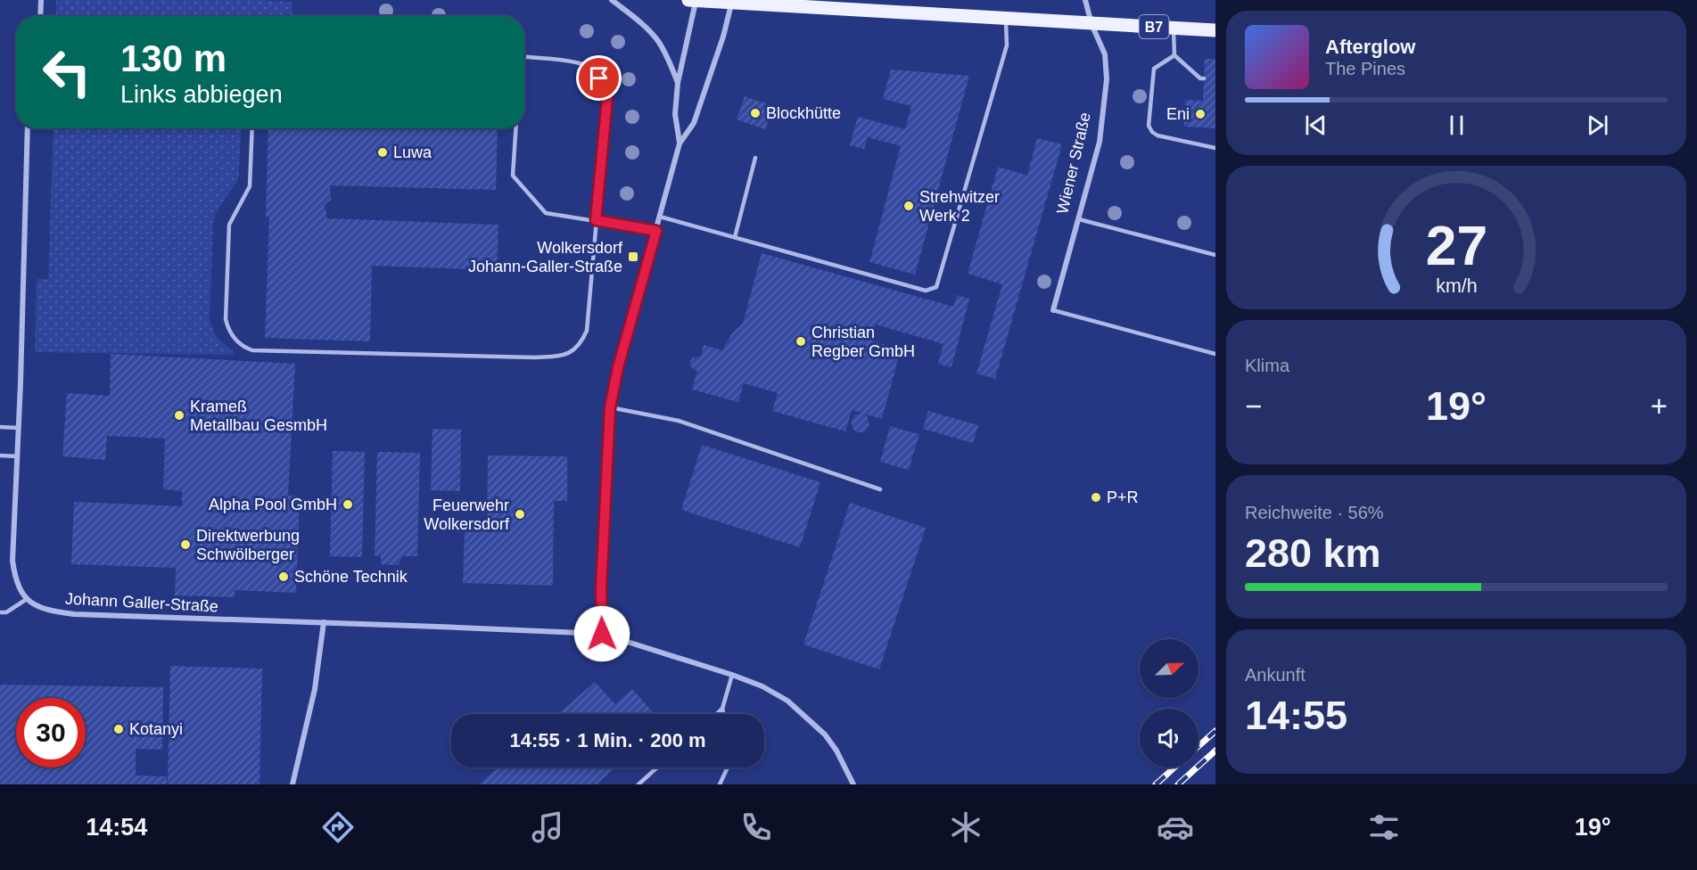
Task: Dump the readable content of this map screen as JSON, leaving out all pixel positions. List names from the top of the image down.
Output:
{
  "streets": {
    "main road": ["B7"],
    "street": ["Wiener Straße", "Johann Galler-Straße"]
  },
  "crossings": [
    ["B7", "Wiener Straße"]
  ],
  "places": {
    "other": [
      "Blockhütte",
      "Eni",
      "Luwa",
      "Strehwitzer Werk 2",
      "Christian Regber GmbH",
      "Krameß Metallbau GesmbH",
      "P+R",
      "Alpha Pool GmbH",
      "Feuerwehr Wolkersdorf",
      "Direktwerbung Schwölberger",
      "Schöne Technik",
      "Kotanyi"
    ],
    "transit": ["Wolkersdorf Johann-Galler-Straße"]
  },
  "north": "top right",
  "page": {
    "turn": ["130 m", "Links abbiegen"],
    "song": ["Afterglow", "The Pines"],
    "tile": [
      "Klima",
      ["Reichweite · 56%", "280 km"],
      ["Ankunft", "14:55"]
    ],
    "heat": ["−", "19°", "+"],
    "limit": "30",
    "trip": "14:55 · 1 Min. · 200 m",
    "tabs": ["14:54", "19°"],
    "gauge": ["27", "km/h"]
  }
}
